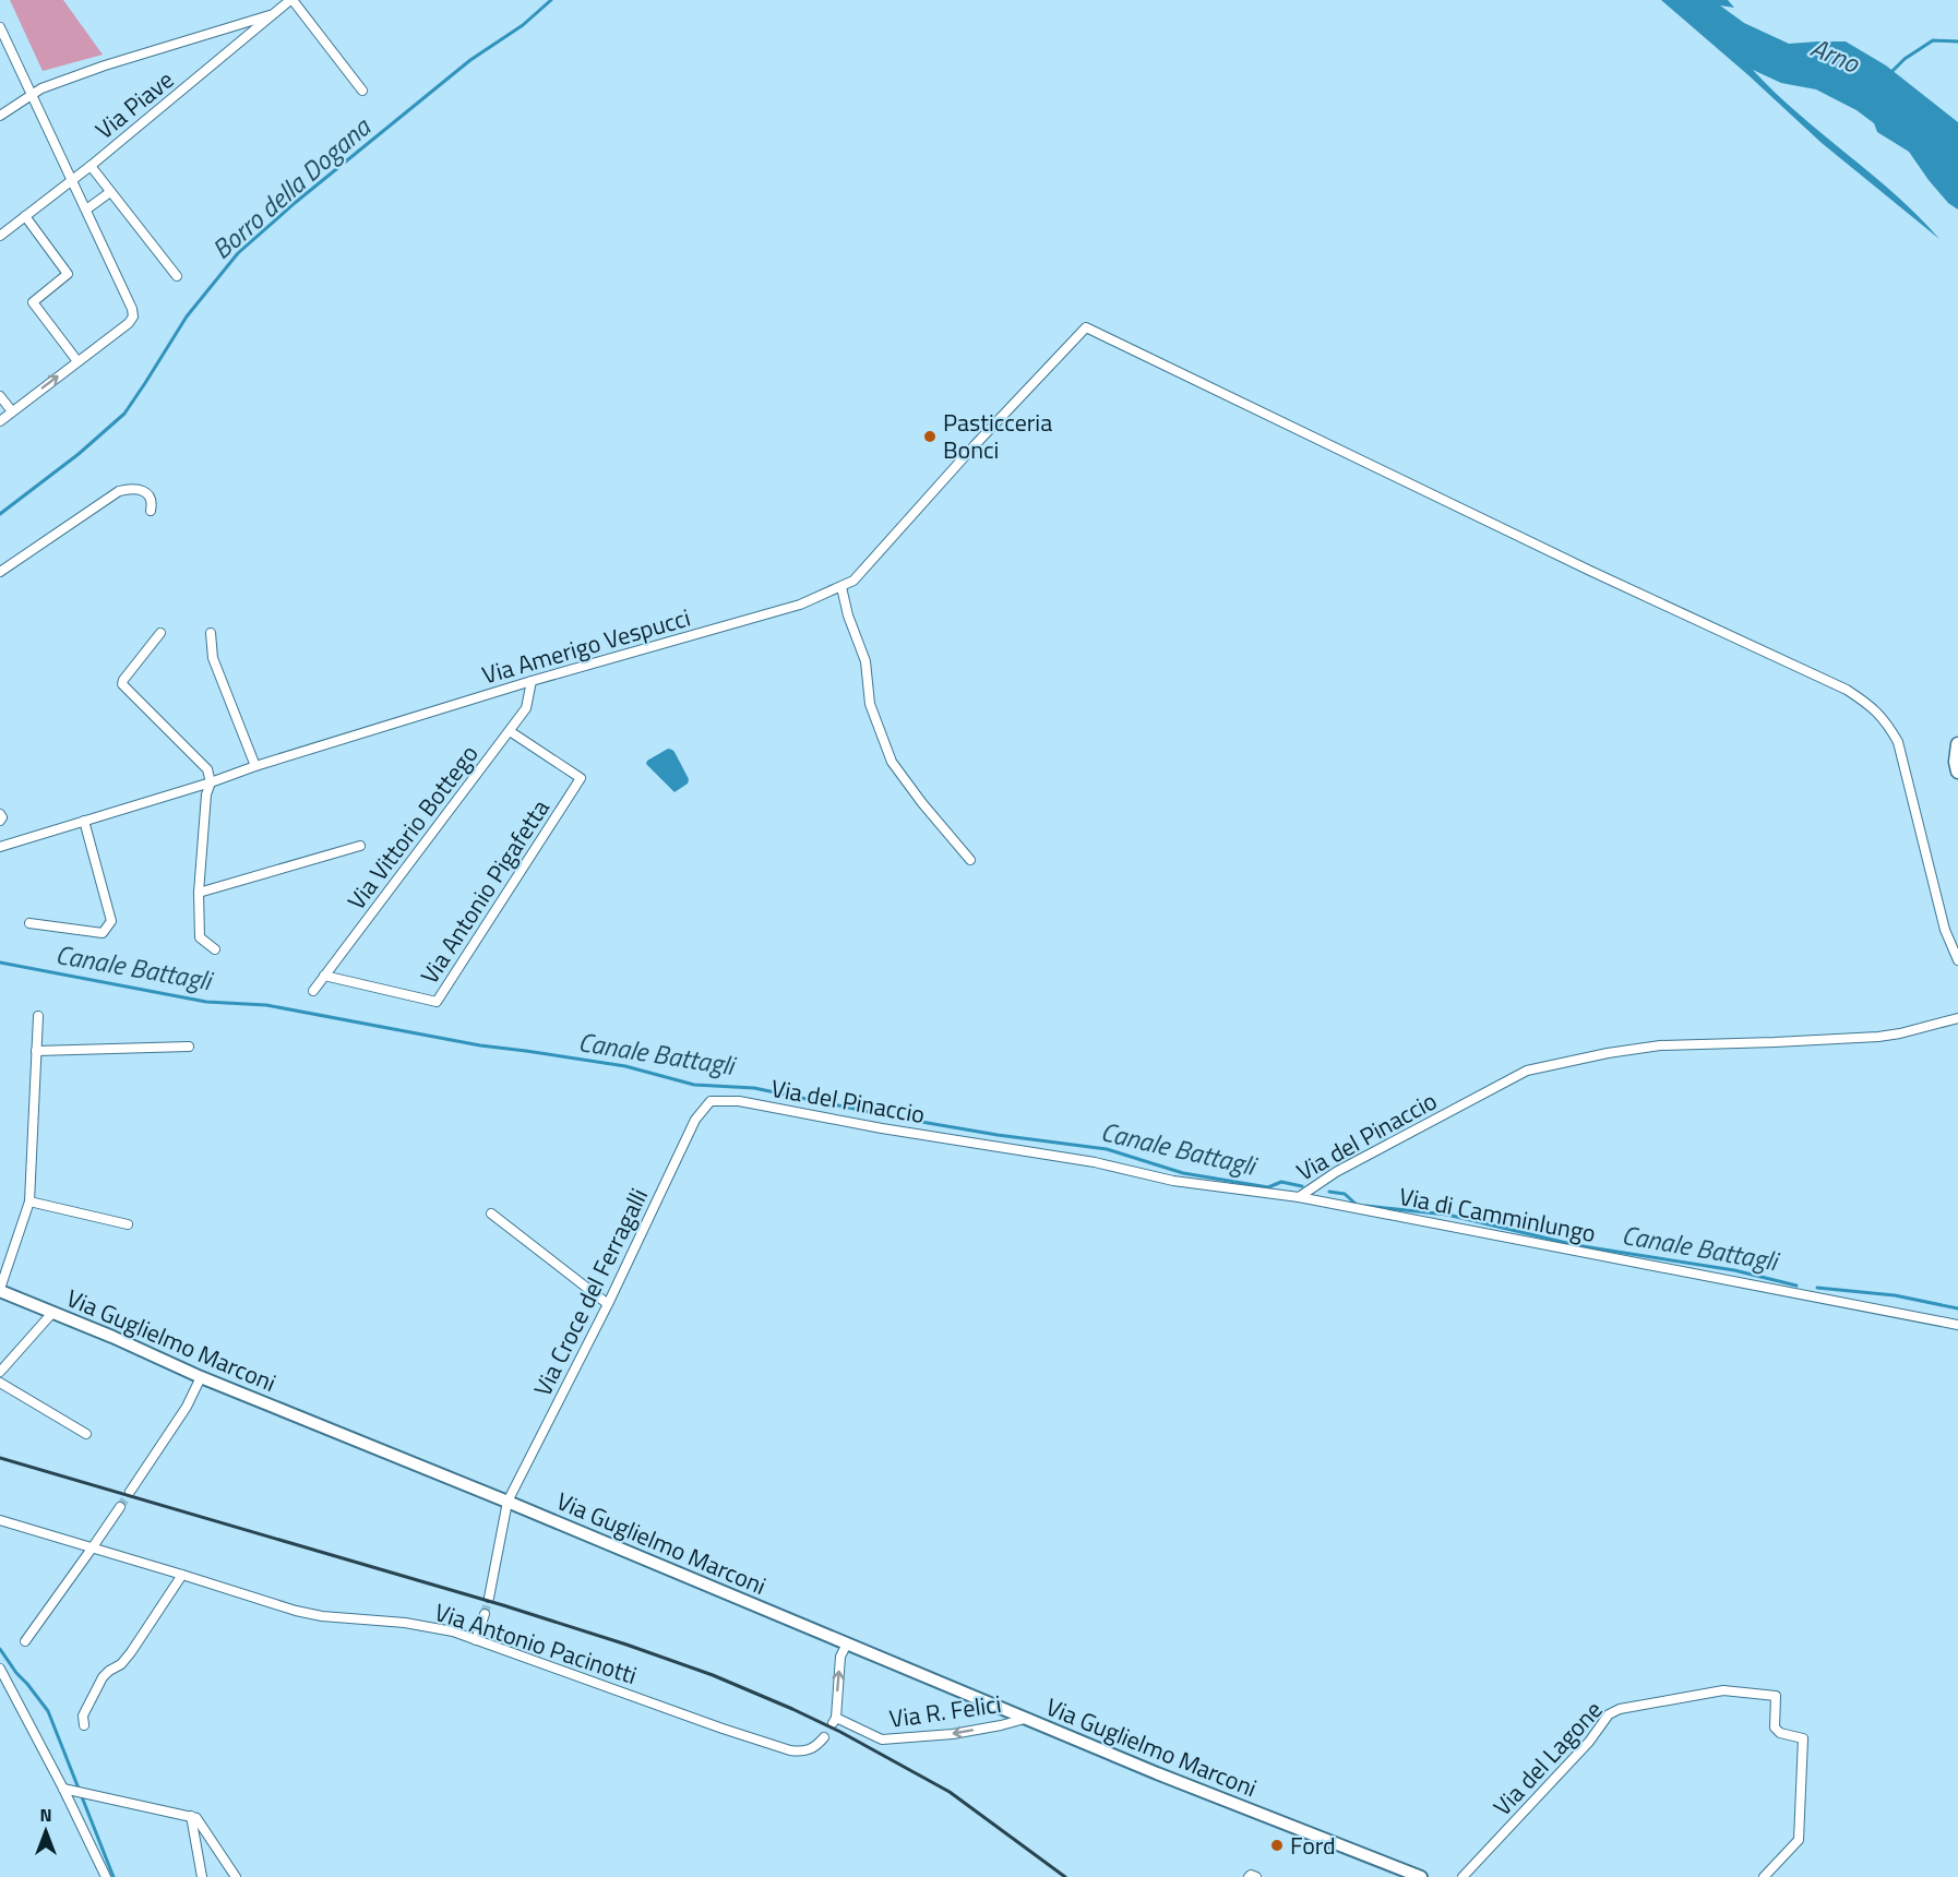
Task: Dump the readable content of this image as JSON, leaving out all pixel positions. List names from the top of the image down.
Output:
{
  "streets": {
    "street": [
      "Via Piave",
      "Via Amerigo Vespucci",
      "Via Vittorio Bottego",
      "Via Antonio Pigafetta",
      "Via del Pinaccio",
      "Via di Camminlungo",
      "Via Croce del Ferragalli",
      "Via Guglielmo Marconi",
      "Via Antonio Pacinotti",
      "Via R. Felici",
      "Via del Lagone"
    ]
  },
  "crossings": [
    ["Via Amerigo Vespucci", "Via Vittorio Bottego"],
    ["Via Vittorio Bottego", "Via Antonio Pigafetta"],
    ["Via del Pinaccio", "Via di Camminlungo"],
    ["Via del Pinaccio", "Via Croce del Ferragalli"],
    ["Via Croce del Ferragalli", "Via Guglielmo Marconi"],
    ["Via Guglielmo Marconi", "Via R. Felici"]
  ],
  "water": ["Arno", "Borro della Dogana", "Canale Battagli"],
  "places": ["Pasticceria Bonci", "Ford"],
  "north": "top"
}
